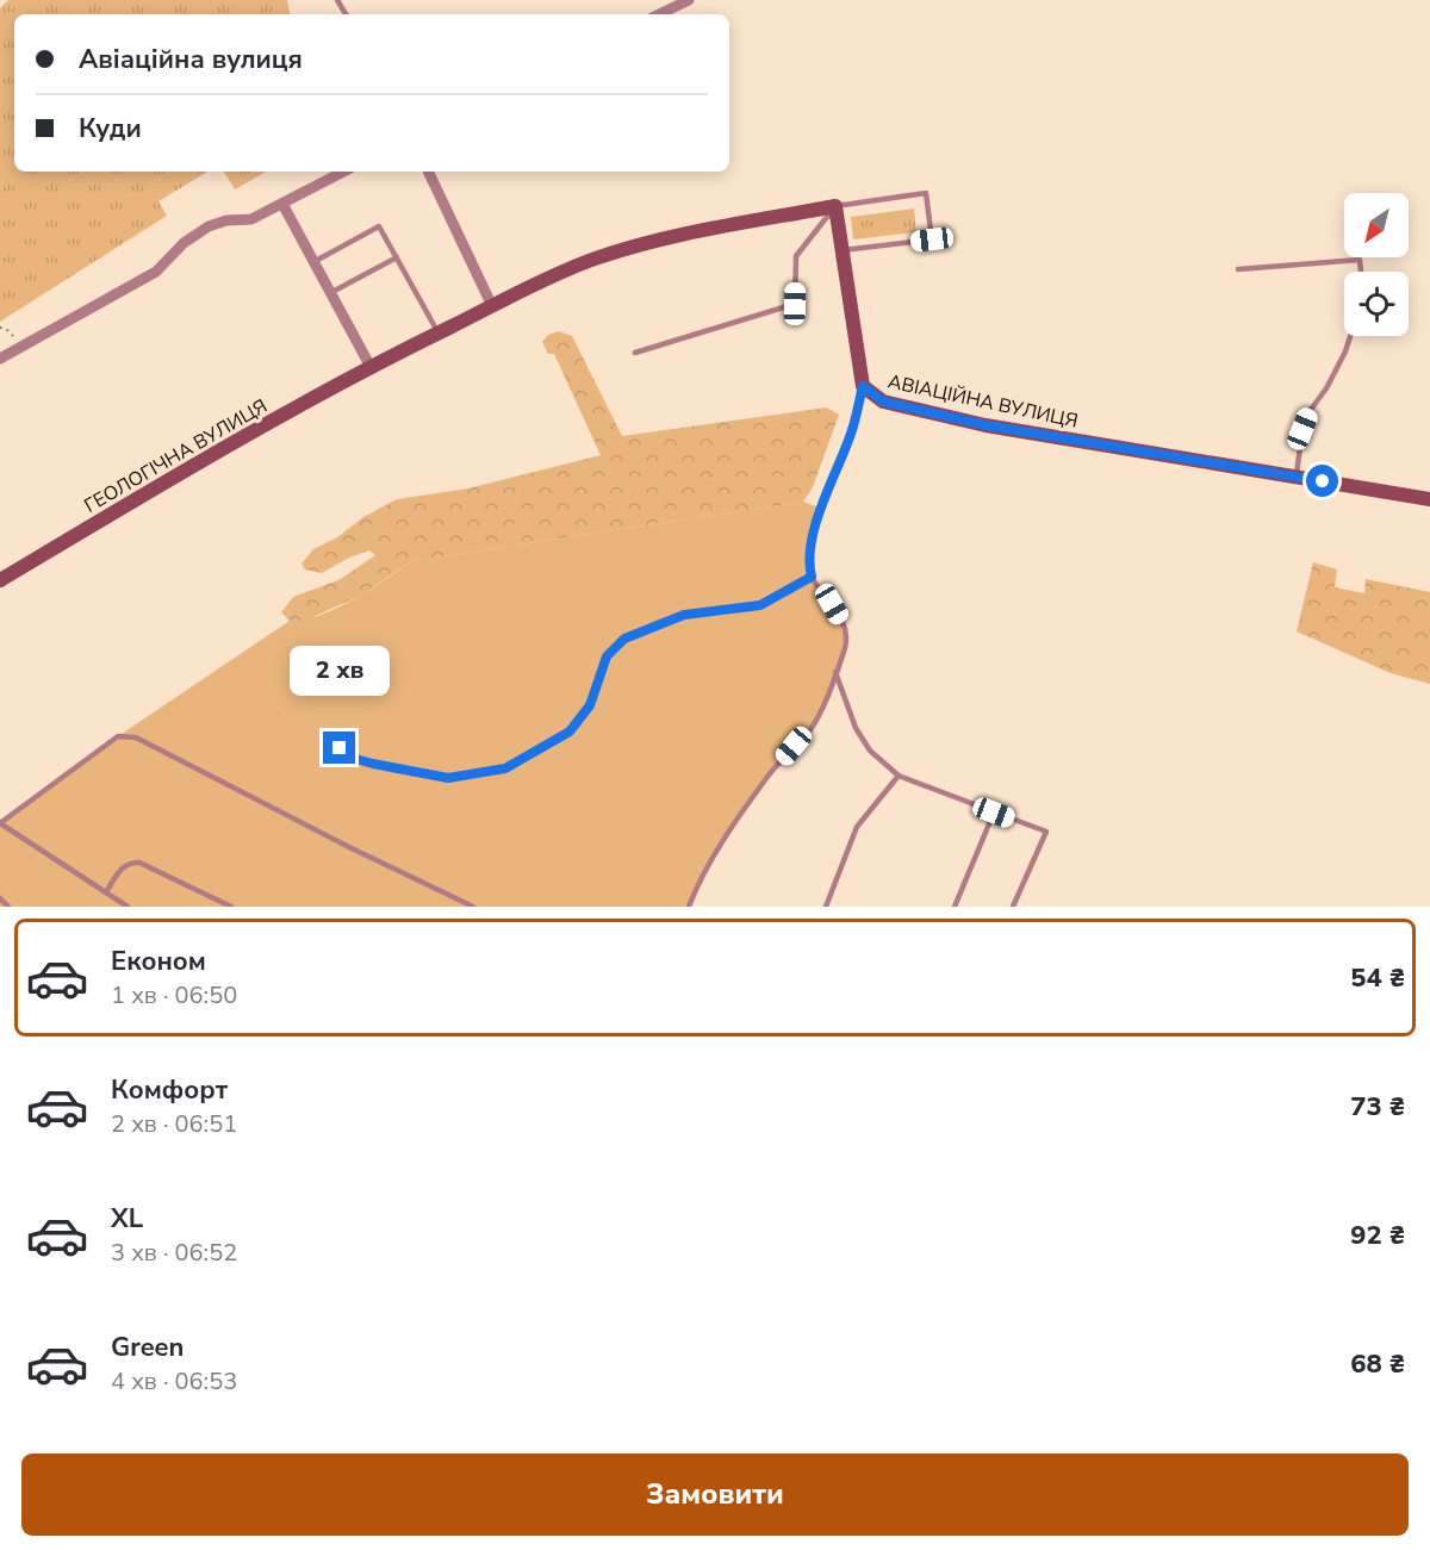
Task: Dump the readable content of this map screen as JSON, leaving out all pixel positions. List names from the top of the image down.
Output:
{
  "streets": {
    "street": ["АВІАЦІЙНА ВУЛИЦЯ", "ГЕОЛОГІЧНА ВУЛИЦЯ"]
  },
  "north": "bottom left",
  "page": {
    "banner": ["Авіаційна вулиця", "Куди"],
    "bubble": "2 хв",
    "list": [
      {
        "name": "Економ",
        "note": "1 хв · 06:50",
        "value": "54 ₴"
      },
      {
        "name": "Комфорт",
        "note": "2 хв · 06:51",
        "value": "73 ₴"
      },
      {
        "name": "XL",
        "note": "3 хв · 06:52",
        "value": "92 ₴"
      },
      {
        "name": "Green",
        "note": "4 хв · 06:53",
        "value": "68 ₴"
      }
    ],
    "buttons": "Замовити"
  }
}
